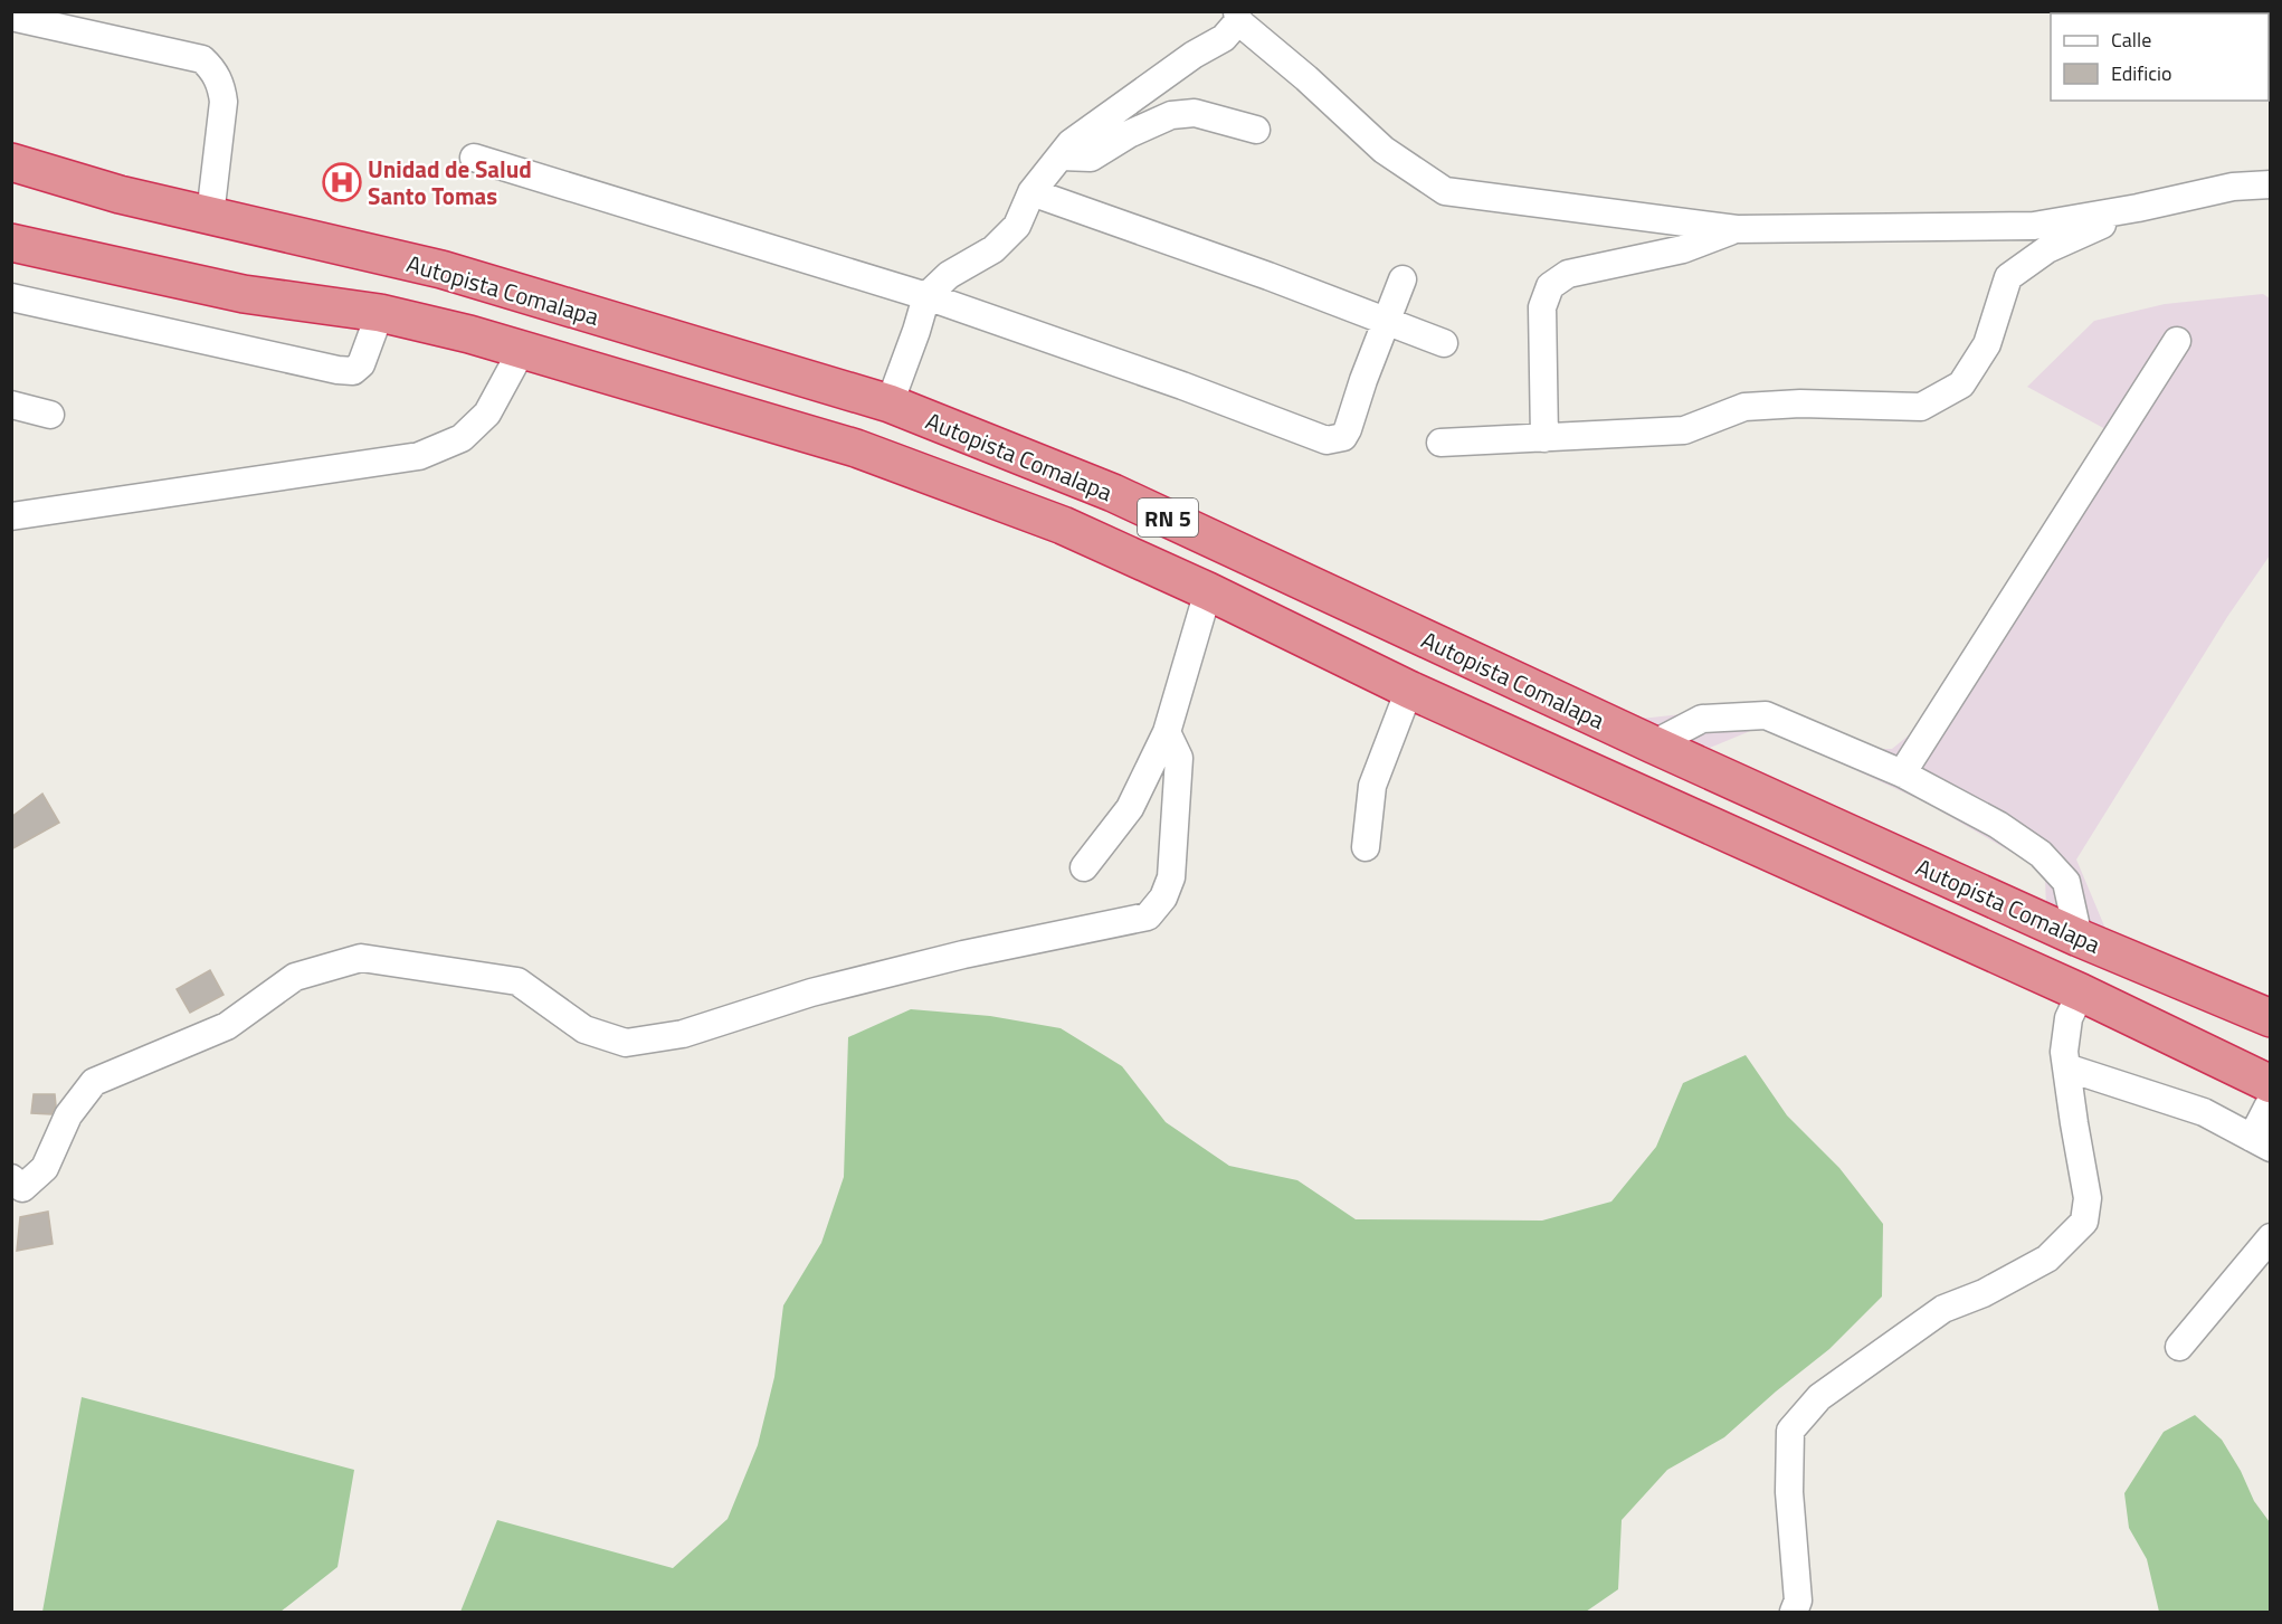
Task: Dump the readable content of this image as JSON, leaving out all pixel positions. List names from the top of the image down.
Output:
{
  "streets": {
    "highway": ["Autopista Comalapa", "RN 5"]
  },
  "places": {
    "hospital": ["Unidad de Salud Santo Tomas"]
  },
  "legend": ["Calle", "Edificio"]
}
